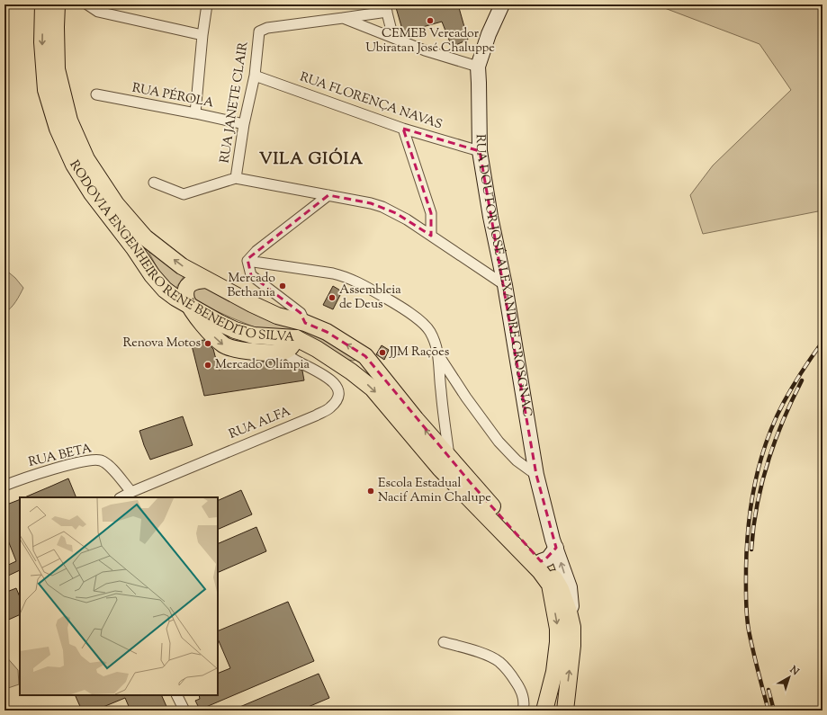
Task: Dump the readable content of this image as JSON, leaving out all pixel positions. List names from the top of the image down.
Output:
{
  "streets": {
    "main road": ["RODOVIA ENGENHEIRO RENÊ BENEDITO SILVA", "RUA DOUTOR JOSÉ ALEXANDRE CROSGNAC"],
    "street": [
      "RUA PÉROLA",
      "RUA FLORENÇA NAVAS",
      "RUA JANETE CLAIR",
      "RUA ALFA",
      "RUA BETA"
    ]
  },
  "crossings": [
    ["RUA PÉROLA", "RUA JANETE CLAIR"],
    ["RUA FLORENÇA NAVAS", "RUA JANETE CLAIR"],
    ["RUA FLORENÇA NAVAS", "RUA DOUTOR JOSÉ ALEXANDRE CROSGNAC"],
    ["RODOVIA ENGENHEIRO RENÊ BENEDITO SILVA", "RUA DOUTOR JOSÉ ALEXANDRE CROSGNAC"],
    ["RUA ALFA", "RUA BETA"]
  ],
  "districts": ["VILA GIÓIA"],
  "places": [
    "CEMEB Vereador Ubiratan José Chaluppe",
    "Mercado Bethania",
    "Assembleia de Deus",
    "Renova Motos",
    "JJM Rações",
    "Mercado Olímpia",
    "Escola Estadual Nacif Amin Chalupe"
  ],
  "north": "top right"
}
